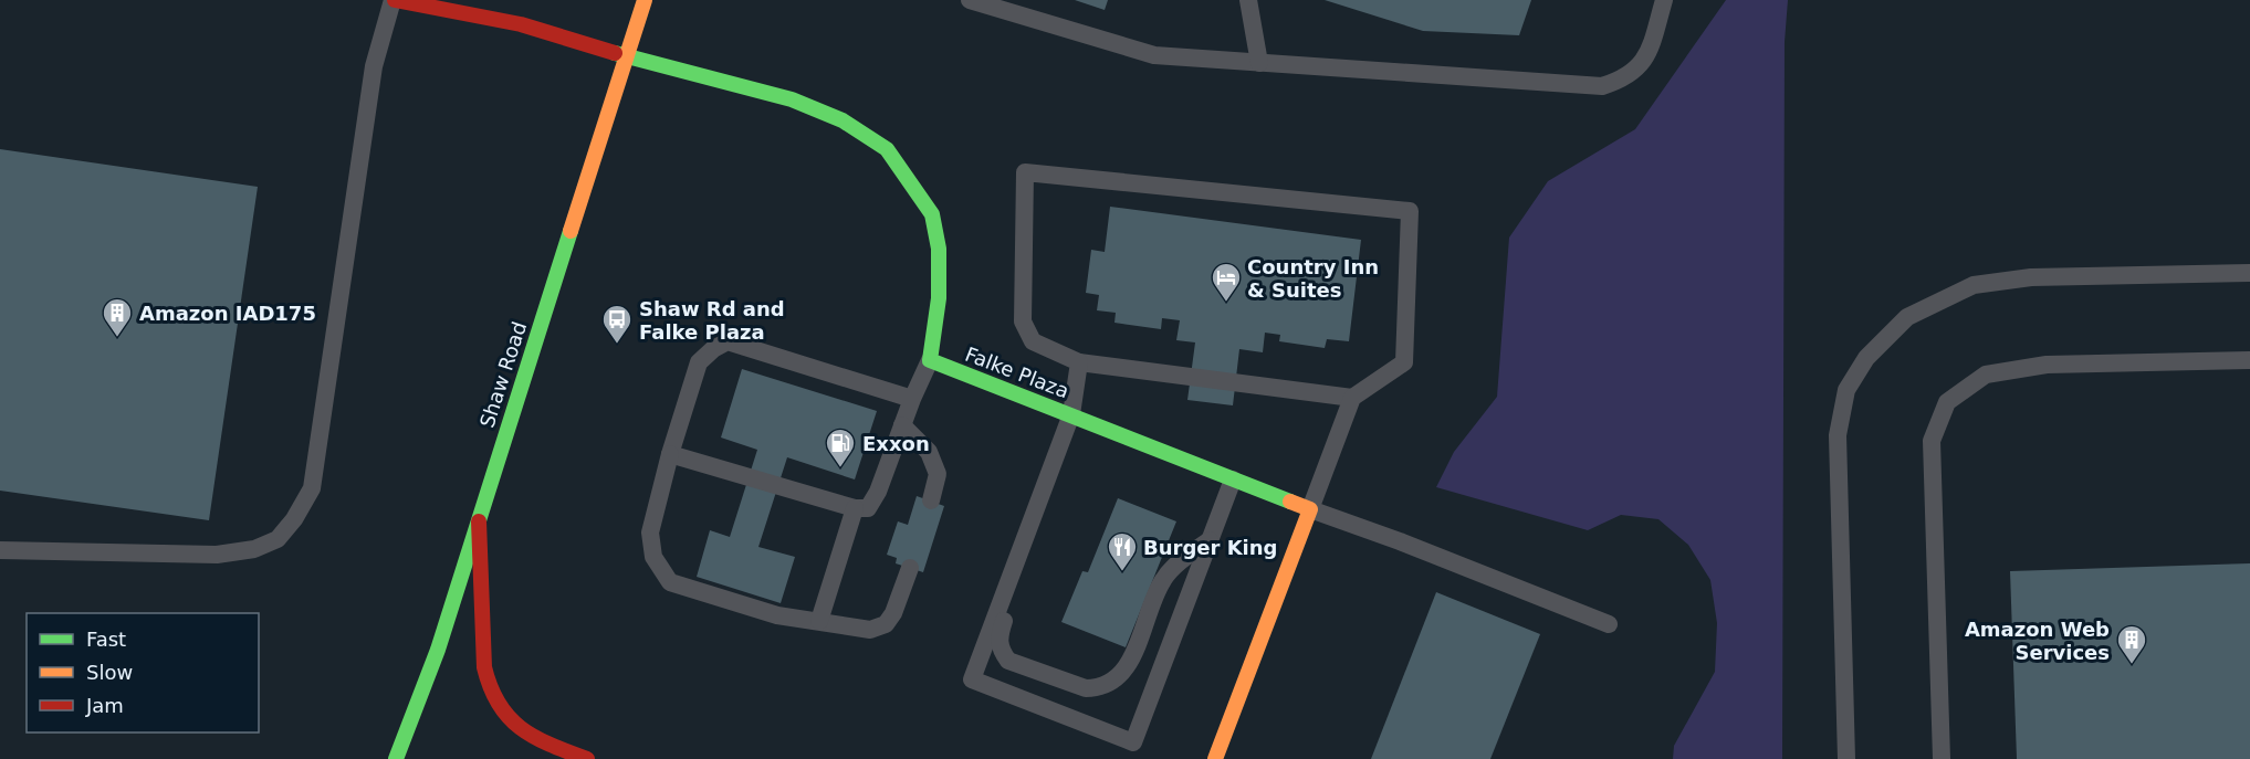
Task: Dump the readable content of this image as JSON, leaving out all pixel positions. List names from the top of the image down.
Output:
{
  "streets": {
    "street": ["Falke Plaza", "Shaw Road"]
  },
  "places": {
    "hotel": ["Country Inn & Suites"],
    "building": ["Amazon IAD175", "Amazon Web Services"],
    "bus stop": ["Shaw Rd and Falke Plaza"],
    "fuel station": ["Exxon"],
    "restaurant": ["Burger King"]
  },
  "legend": ["Fast", "Slow", "Jam"]
}
